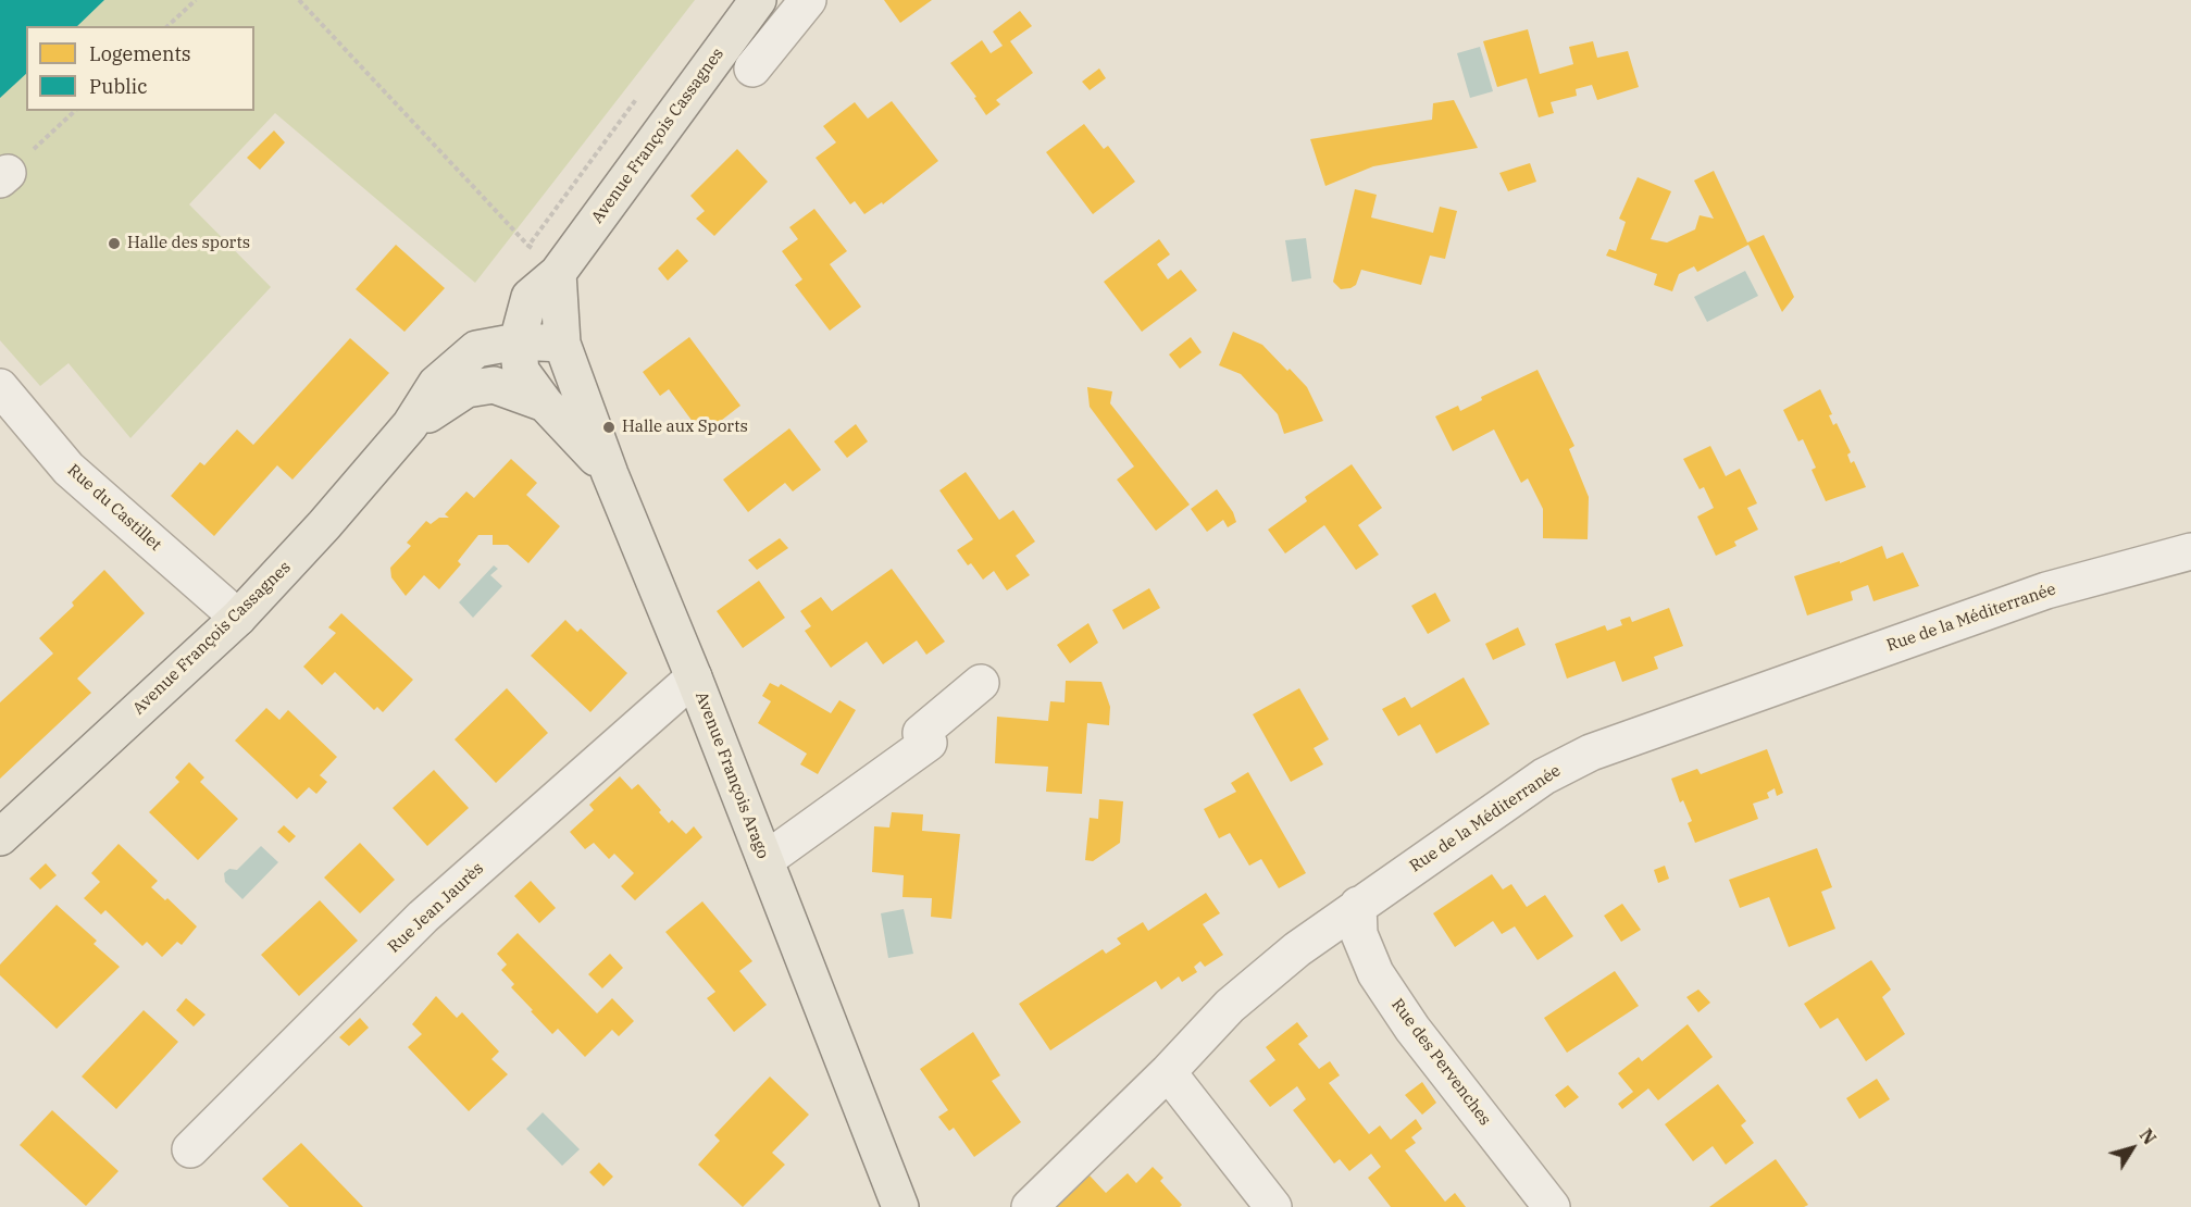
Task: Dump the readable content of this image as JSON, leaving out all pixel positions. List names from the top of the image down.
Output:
{
  "streets": {
    "main road": ["Avenue François Cassagnes", "Avenue François Arago"],
    "street": [
      "Rue du Castillet",
      "Rue de la Méditerranée",
      "Rue Jean Jaurès",
      "Rue des Pervenches"
    ]
  },
  "crossings": [
    ["Avenue François Cassagnes", "Rue du Castillet"],
    ["Avenue François Cassagnes", "Avenue François Arago"],
    ["Rue de la Méditerranée", "Rue des Pervenches"],
    ["Avenue François Arago", "Rue Jean Jaurès"]
  ],
  "places": ["Halle des sports", "Halle aux Sports"],
  "legend": ["Logements", "Public"],
  "north": "top right"
}
